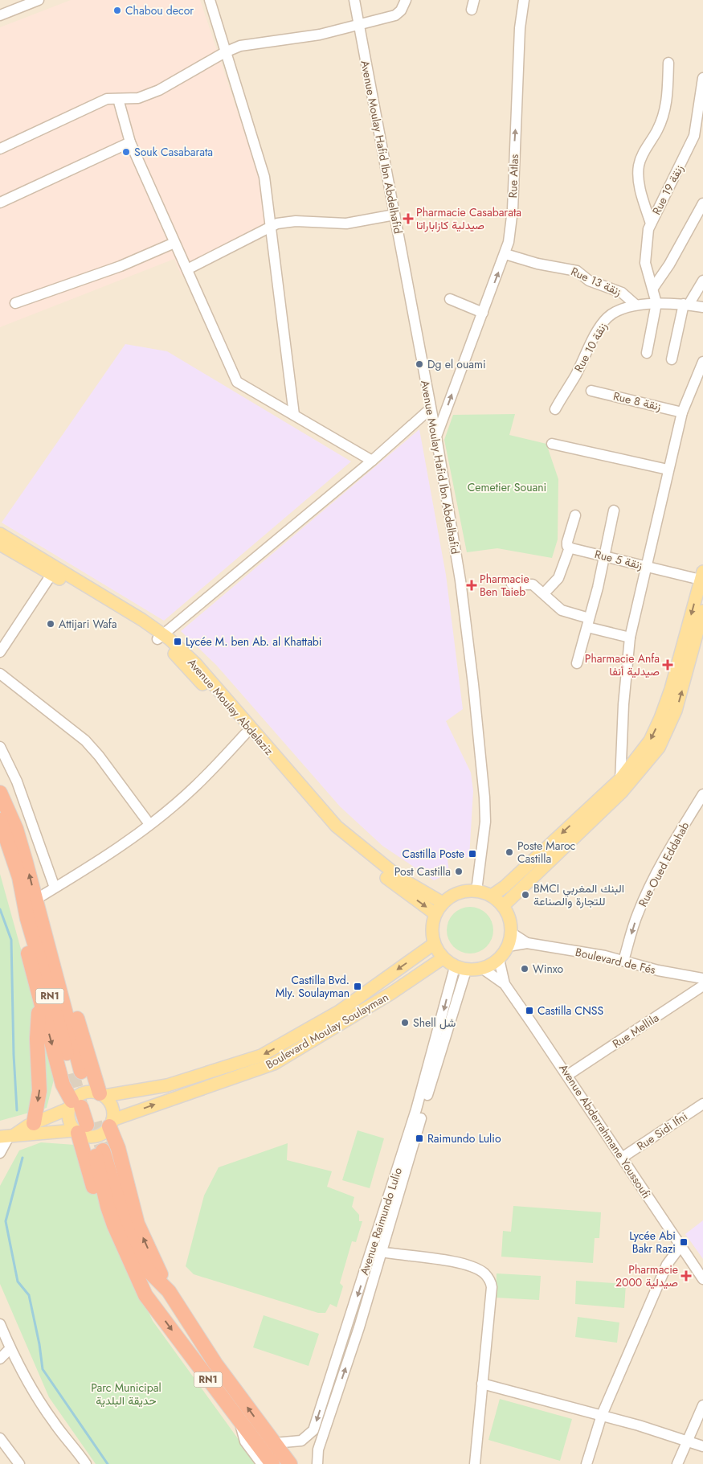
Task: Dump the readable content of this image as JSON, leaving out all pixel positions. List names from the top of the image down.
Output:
{
  "streets": {
    "highway": ["RN1"],
    "main road": ["Avenue Moulay Abdelaziz", "Boulevard Moulay Soulayman"],
    "street": [
      "Avenue Moulay Hafid Ibn Abdelhafid",
      "Rue Atlas",
      "Rue 19 زنقة",
      "Rue 13 زنقة",
      "Rue 10 زنقة",
      "Rue 8 زنقة",
      "Rue 5 زنقة",
      "Rue Oued Eddahab",
      "Boulevard de Fés",
      "Rue Mellila",
      "Avenue Abderrahmane Youssoufi",
      "Rue Sidi Ifni",
      "Avenue Raimundo Lulio"
    ]
  },
  "crossings": [
    ["Avenue Moulay Hafid Ibn Abdelhafid", "Rue Atlas"],
    ["Avenue Moulay Hafid Ibn Abdelhafid", "Avenue Moulay Abdelaziz"],
    ["Avenue Moulay Hafid Ibn Abdelhafid", "Boulevard de Fés"],
    ["Avenue Moulay Hafid Ibn Abdelhafid", "Boulevard Moulay Soulayman"],
    ["Avenue Moulay Hafid Ibn Abdelhafid", "Avenue Abderrahmane Youssoufi"],
    ["Avenue Moulay Hafid Ibn Abdelhafid", "Avenue Raimundo Lulio"],
    ["Rue Atlas", "Rue 13 زنقة"],
    ["Rue 19 زنقة", "Rue 10 زنقة"],
    ["Rue 13 زنقة", "Rue 10 زنقة"],
    ["Avenue Moulay Abdelaziz", "Boulevard de Fés"],
    ["Avenue Moulay Abdelaziz", "Boulevard Moulay Soulayman"],
    ["Avenue Moulay Abdelaziz", "Avenue Abderrahmane Youssoufi"],
    ["Avenue Moulay Abdelaziz", "Avenue Raimundo Lulio"],
    ["Rue Oued Eddahab", "Boulevard de Fés"],
    ["Boulevard de Fés", "Boulevard Moulay Soulayman"],
    ["Boulevard de Fés", "Avenue Abderrahmane Youssoufi"],
    ["Boulevard de Fés", "Avenue Raimundo Lulio"],
    ["RN1", "Avenue Raimundo Lulio"],
    ["Boulevard Moulay Soulayman", "Avenue Abderrahmane Youssoufi"],
    ["Boulevard Moulay Soulayman", "Avenue Raimundo Lulio"],
    ["Rue Mellila", "Avenue Abderrahmane Youssoufi"],
    ["Avenue Abderrahmane Youssoufi", "Rue Sidi Ifni"],
    ["Avenue Abderrahmane Youssoufi", "Avenue Raimundo Lulio"]
  ],
  "one_way": ["Rue Atlas", "Rue Oued Eddahab"],
  "parks": ["Cemetier Souani", "Parc Municipal حديقة البلدية"],
  "places": {
    "other": [
      "Chabou decor",
      "Souk Casabarata",
      "Dg el ouami",
      "Attijari Wafa",
      "Poste Maroc Castilla",
      "Post Castilla",
      "BMCI البنك المغربي للتجارة والصناعة",
      "Winxo",
      "Shell شل"
    ],
    "health": [
      "Pharmacie Casabarata صيدلية كازاباراتا",
      "Pharmacie Ben Taieb",
      "Pharmacie Anfa صيدلية أنفا",
      "Pharmacie 2000 صيدلية"
    ],
    "transit": [
      "Lycée M. ben Ab. al Khattabi",
      "Castilla Poste",
      "Castilla Bvd. Mly. Soulayman",
      "Castilla CNSS",
      "Raimundo Lulio",
      "Lycée Abi Bakr Razi"
    ]
  }
}
